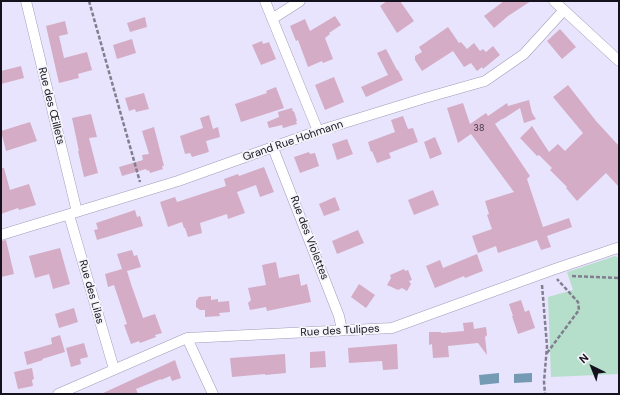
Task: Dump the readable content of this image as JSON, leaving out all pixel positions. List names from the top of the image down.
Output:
{
  "streets": {
    "street": [
      "Rue des Œillets",
      "Grand Rue Hohmann",
      "Rue des Violettes",
      "Rue des Lilas",
      "Rue des Tulipes"
    ]
  },
  "crossings": [
    ["Rue des Œillets", "Grand Rue Hohmann"],
    ["Rue des Œillets", "Rue des Lilas"],
    ["Grand Rue Hohmann", "Rue des Violettes"],
    ["Grand Rue Hohmann", "Rue des Lilas"],
    ["Rue des Violettes", "Rue des Tulipes"],
    ["Rue des Lilas", "Rue des Tulipes"]
  ],
  "house_numbers": ["38"],
  "north": "top left"
}
